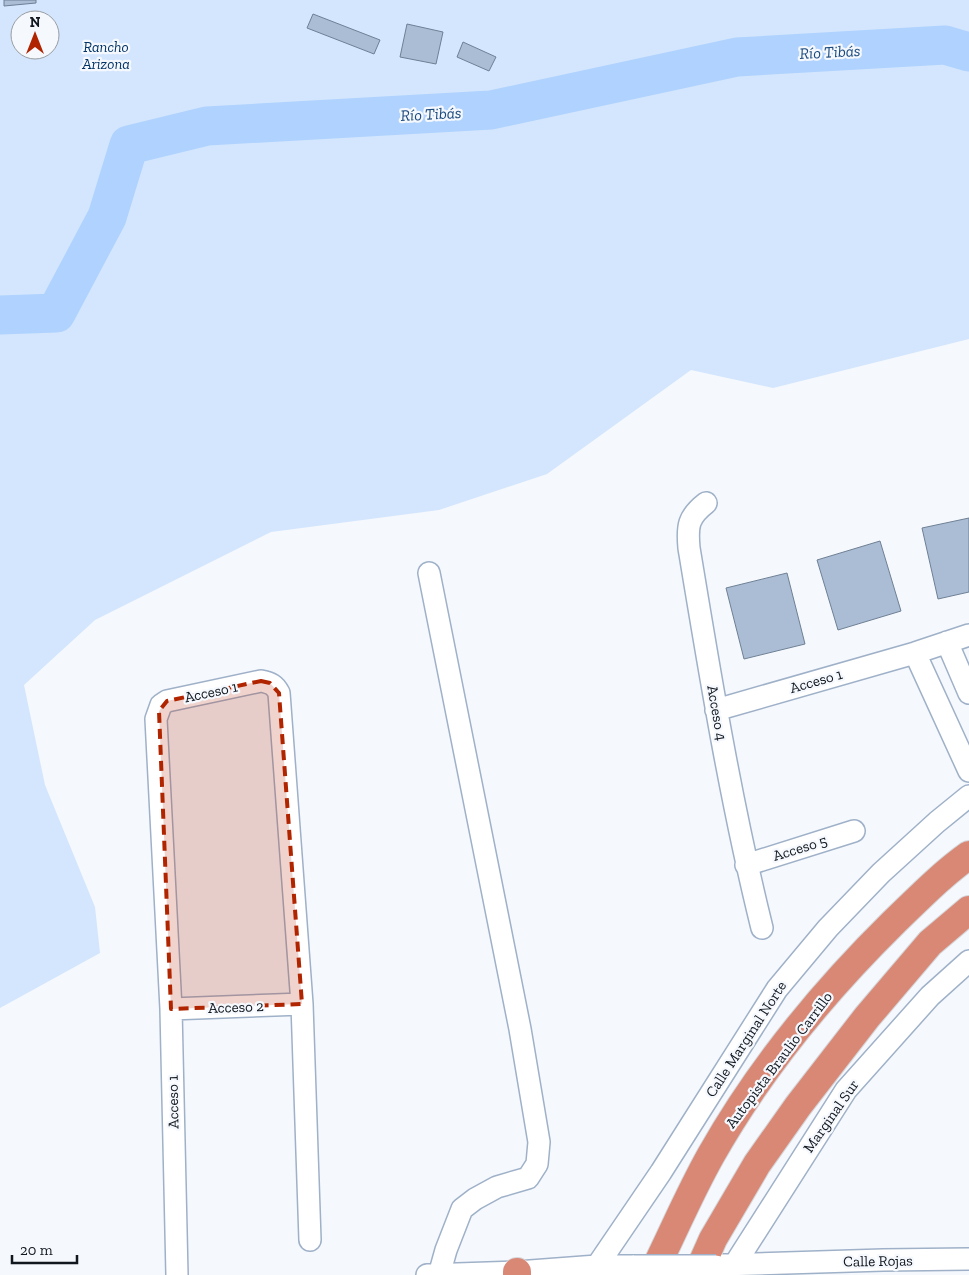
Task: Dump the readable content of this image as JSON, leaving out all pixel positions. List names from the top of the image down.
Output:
{
  "streets": {
    "highway": ["Autopista Braulio Carrillo"],
    "street": [
      "Acceso 1",
      "Acceso 4",
      "Acceso 5",
      "Acceso 2",
      "Calle Marginal Norte",
      "Marginal Sur",
      "Calle Rojas"
    ]
  },
  "crossings": [
    ["Acceso 1", "Acceso 4"],
    ["Acceso 1", "Acceso 2"],
    ["Acceso 4", "Acceso 5"],
    ["Calle Marginal Norte", "Calle Rojas"],
    ["Autopista Braulio Carrillo", "Calle Rojas"],
    ["Marginal Sur", "Calle Rojas"]
  ],
  "water": ["Río Tibás"],
  "parks": ["Rancho Arizona"],
  "scale_bar": "20 m",
  "north": "top"
}
